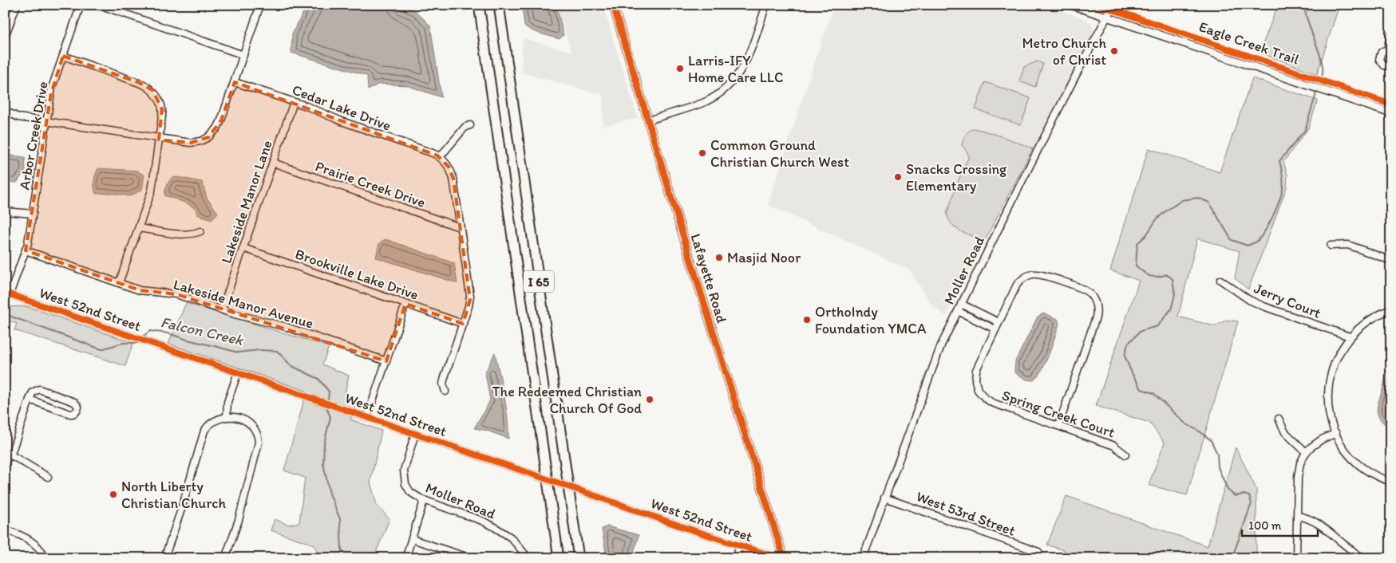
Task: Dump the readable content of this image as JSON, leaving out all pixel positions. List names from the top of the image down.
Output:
{
  "streets": {
    "highway": ["I 65"],
    "main road": ["Lafayette Road"],
    "street": [
      "Cedar Lake Drive",
      "Arbor Creek Drive",
      "Prairie Creek Drive",
      "Lakeside Manor Lane",
      "Moller Road",
      "Brookville Lake Drive",
      "Jerry Court",
      "Lakeside Manor Avenue",
      "West 52nd Street",
      "Spring Creek Court",
      "West 53rd Street"
    ],
    "cycle path": ["Eagle Creek Trail"]
  },
  "crossings": [
    ["Cedar Lake Drive", "Lakeside Manor Lane"],
    ["Arbor Creek Drive", "Lakeside Manor Avenue"],
    ["Arbor Creek Drive", "West 52nd Street"],
    ["Prairie Creek Drive", "Lakeside Manor Lane"],
    ["Lakeside Manor Lane", "Brookville Lake Drive"],
    ["Lakeside Manor Lane", "Lakeside Manor Avenue"],
    ["Moller Road", "West 52nd Street"],
    ["Moller Road", "West 53rd Street"]
  ],
  "water": ["Falcon Creek"],
  "places": [
    "Metro Church of Christ",
    "Larris-IFY Home Care LLC",
    "Common Ground Christian Church West",
    "Snacks Crossing Elementary",
    "Masjid Noor",
    "OrthoIndy Foundation YMCA",
    "The Redeemed Christian Church Of God",
    "North Liberty Christian Church"
  ],
  "scale_bar": "100 m"
}
